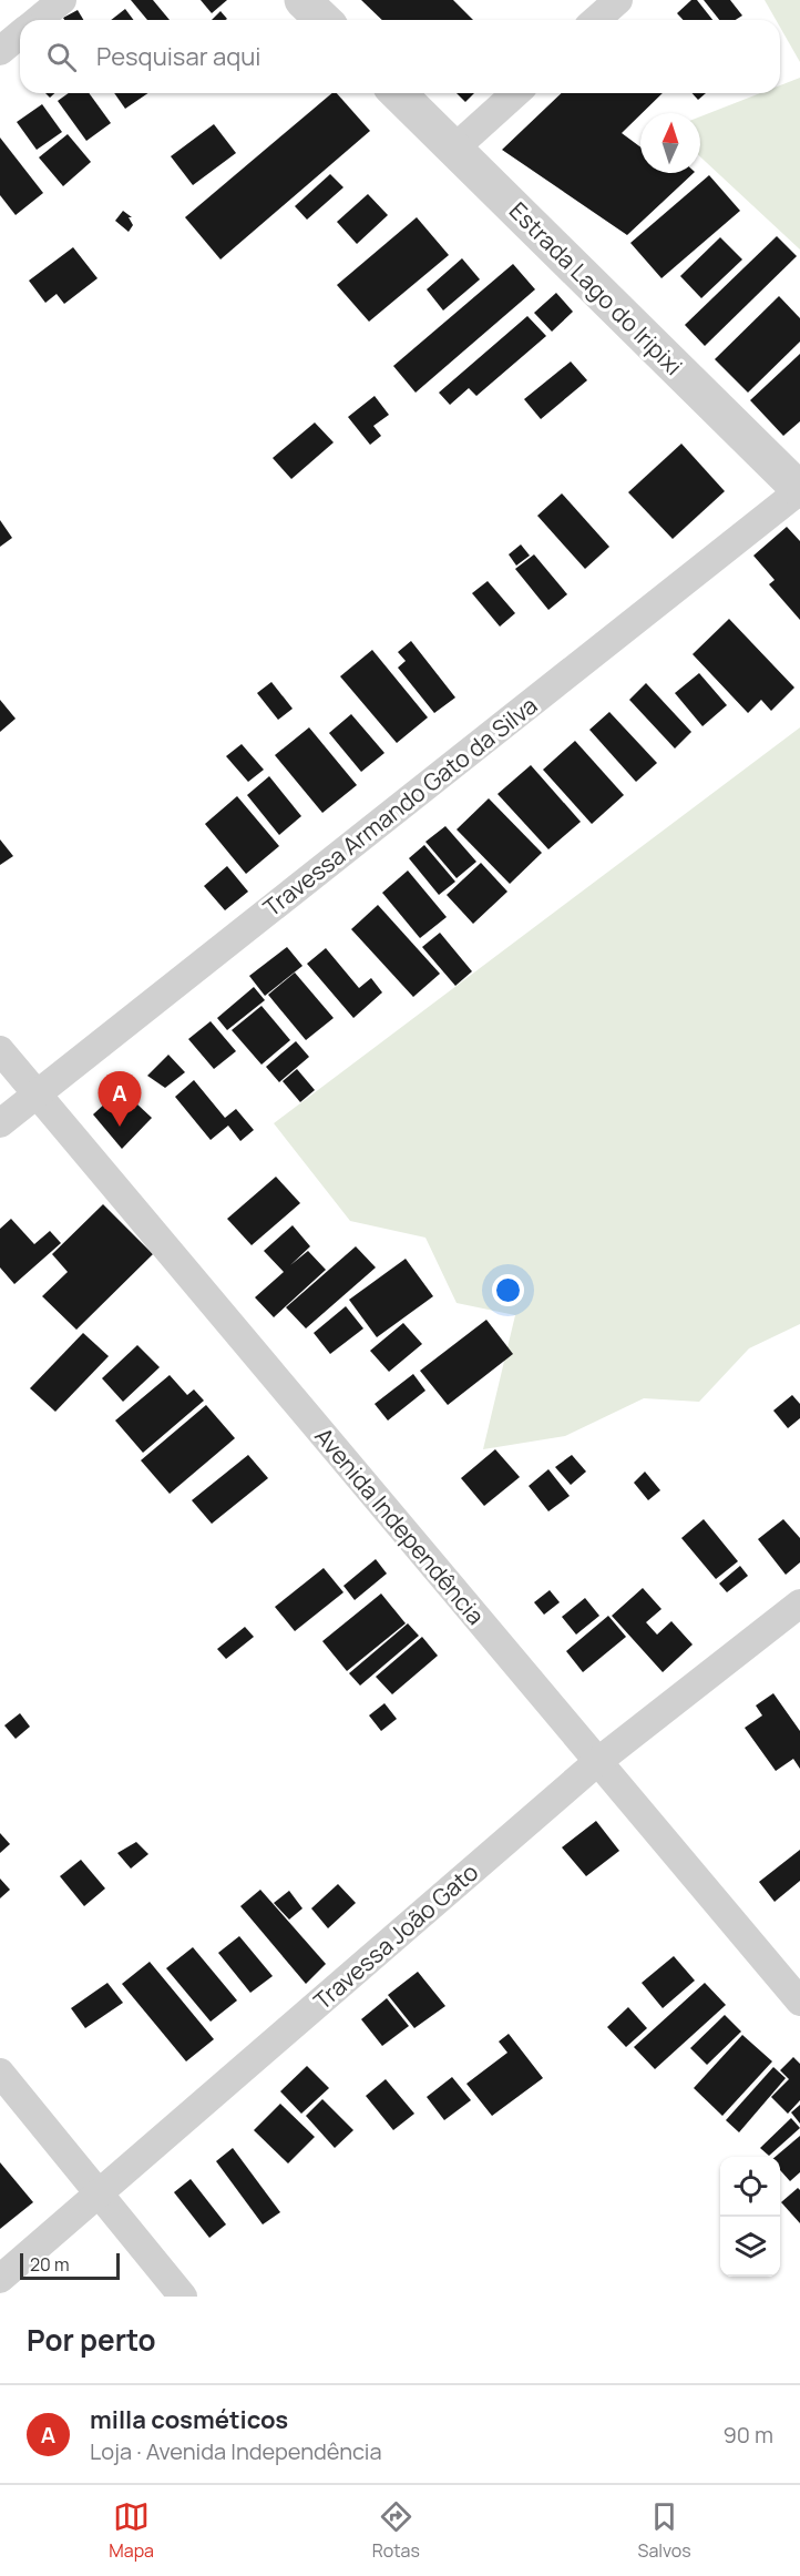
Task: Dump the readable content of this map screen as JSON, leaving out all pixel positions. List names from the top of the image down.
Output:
{
  "streets": {
    "street": [
      "Estrada Lago do Iripixi",
      "Travessa Armando Gato da Silva",
      "Avenida Independência",
      "Travessa João Gato"
    ]
  },
  "crossings": [
    ["Estrada Lago do Iripixi", "Travessa Armando Gato da Silva"],
    ["Travessa Armando Gato da Silva", "Avenida Independência"],
    ["Avenida Independência", "Travessa João Gato"]
  ],
  "scale_bar": "20 m",
  "north": "top",
  "page": {
    "search": "Pesquisar aqui",
    "pins": "A",
    "scale": "20 m",
    "heading": "Por perto",
    "list": [
      {
        "mark": "A",
        "name": "milla cosméticos",
        "note": "Loja · Avenida Independência",
        "value": "90 m"
      }
    ],
    "nav": ["Mapa", "Rotas", "Salvos"]
  }
}
